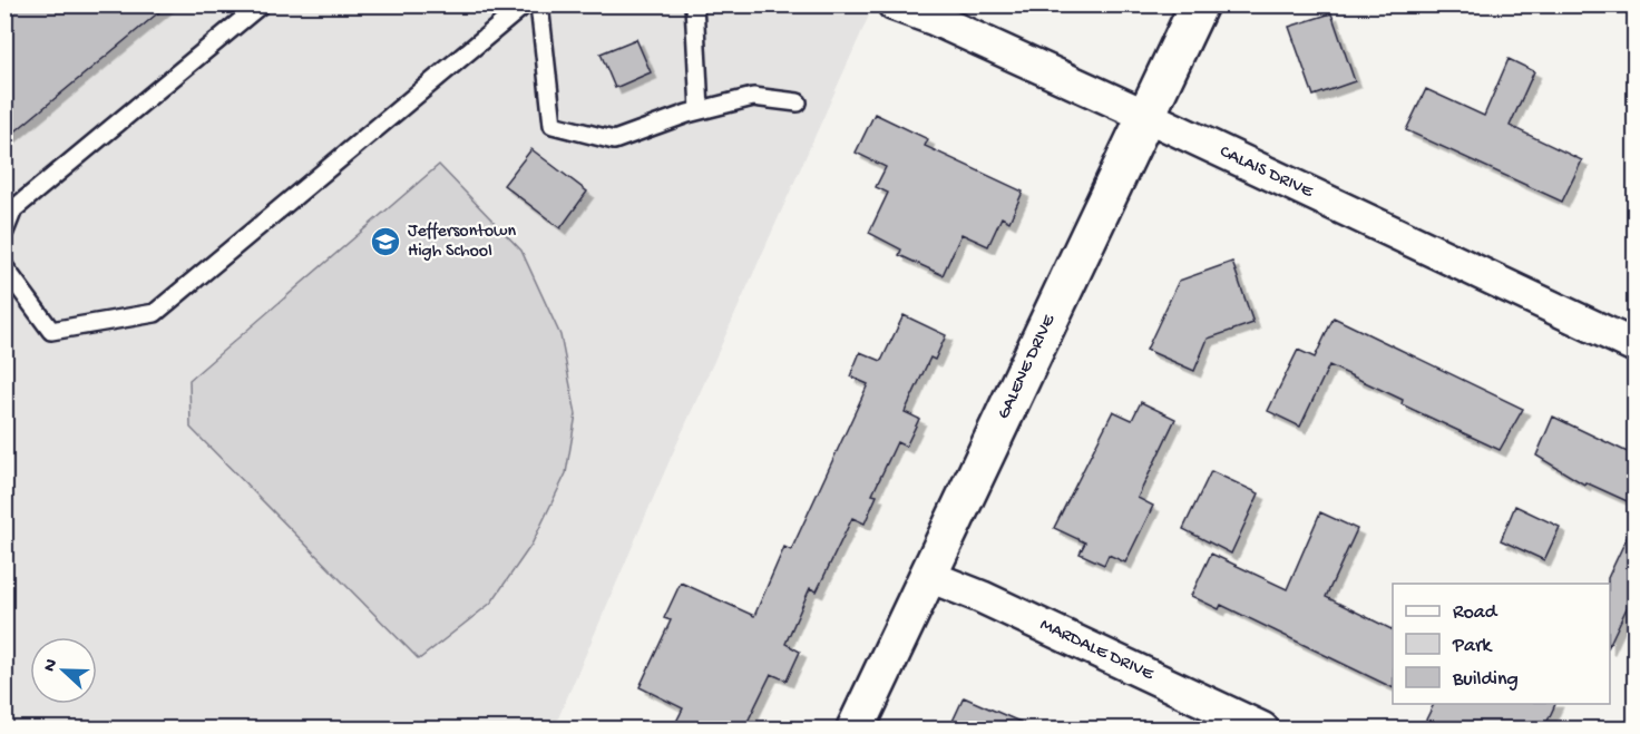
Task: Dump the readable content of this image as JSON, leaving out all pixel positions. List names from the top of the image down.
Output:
{
  "streets": {
    "street": ["CALAIS DRIVE", "GALENE DRIVE", "MARDALE DRIVE"]
  },
  "crossings": [
    ["CALAIS DRIVE", "GALENE DRIVE"],
    ["GALENE DRIVE", "MARDALE DRIVE"]
  ],
  "places": {
    "school or university": ["Jeffersontown High School"]
  },
  "legend": ["Road", "Park", "Building"],
  "north": "left"
}
